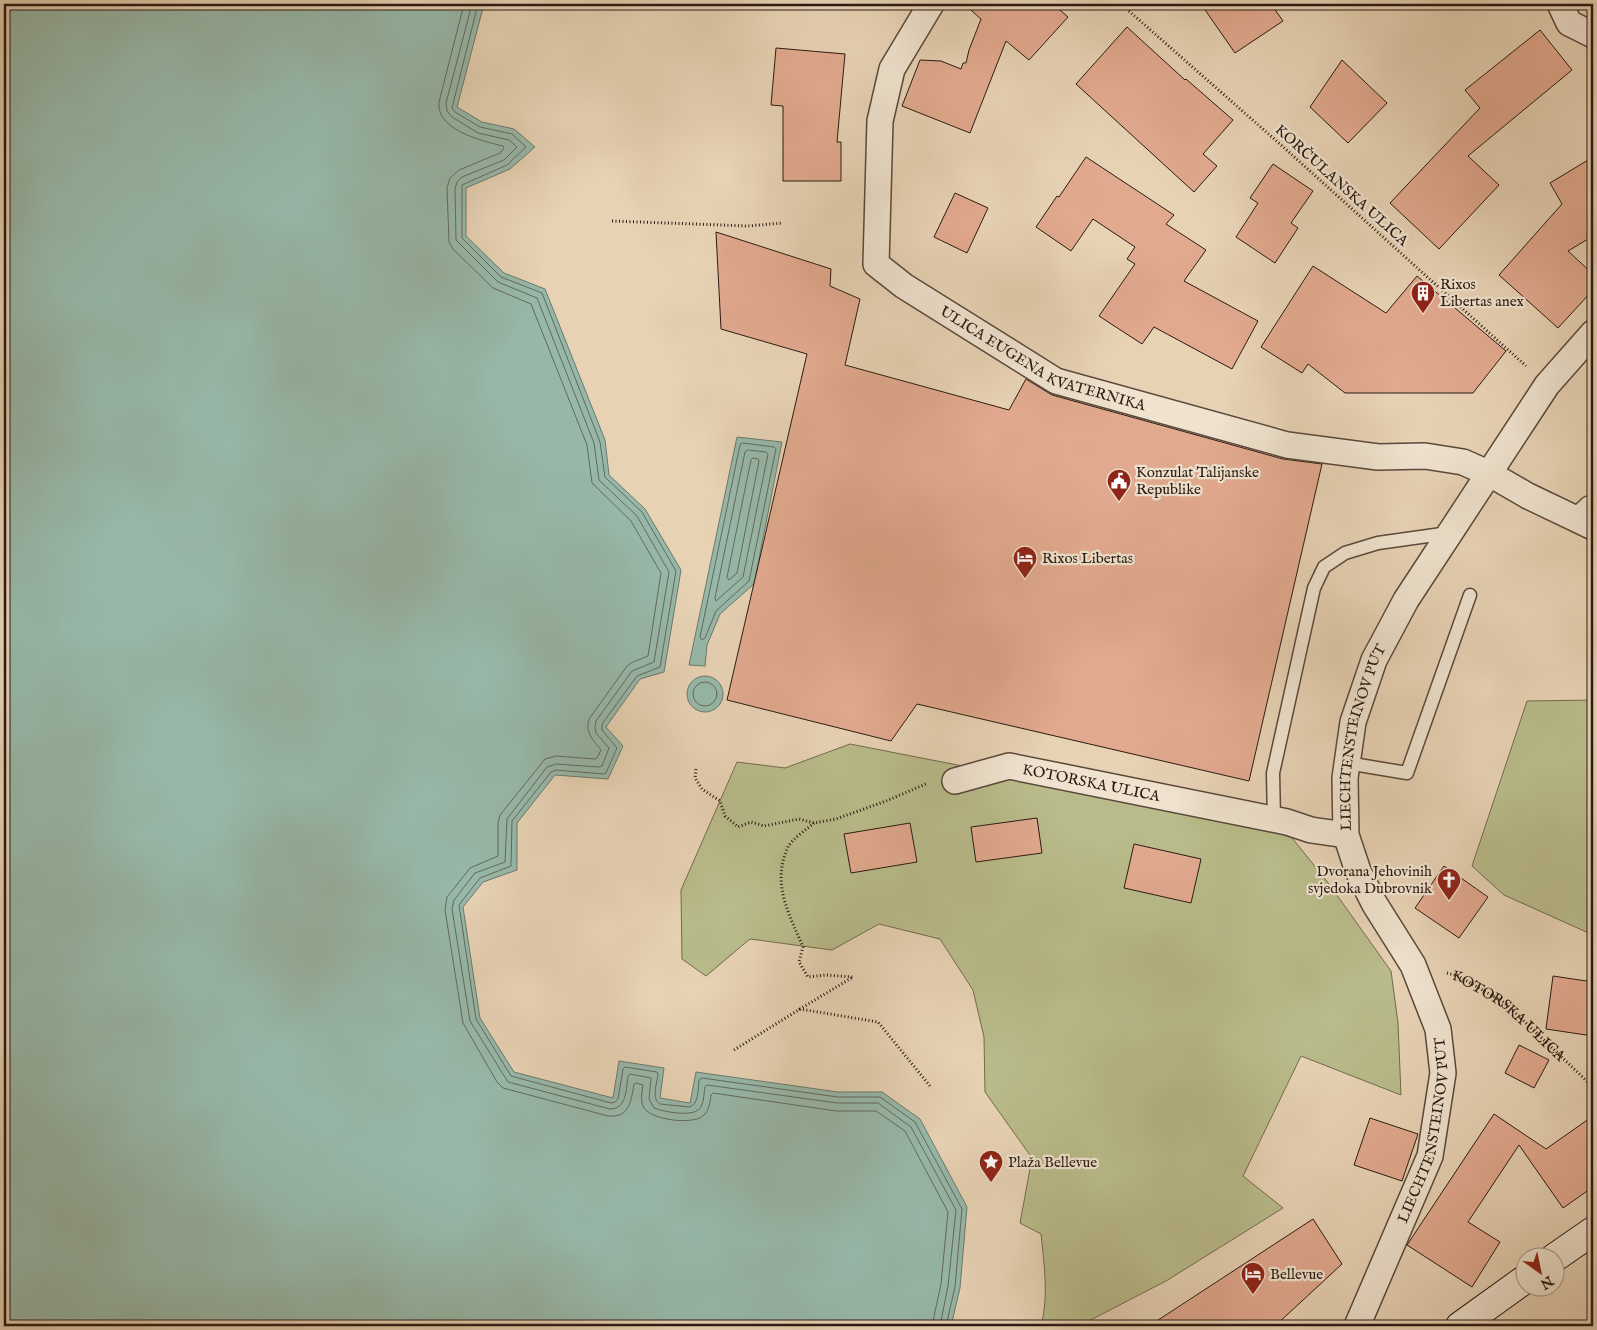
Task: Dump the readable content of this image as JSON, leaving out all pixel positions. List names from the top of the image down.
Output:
{
  "streets": {
    "street": ["ULICA EUGENA KVATERNIKA", "LIECHTENSTEINOV PUT", "KOTORSKA ULICA"],
    "path": ["KORČULANSKA ULICA"]
  },
  "crossings": [
    ["KORČULANSKA ULICA", "LIECHTENSTEINOV PUT"],
    ["ULICA EUGENA KVATERNIKA", "LIECHTENSTEINOV PUT"],
    ["LIECHTENSTEINOV PUT", "KOTORSKA ULICA"]
  ],
  "places": {
    "building": ["Rixos Libertas anex"],
    "public building": ["Konzulat Talijanske Republike"],
    "hotel": ["Rixos Libertas", "Bellevue"],
    "church": ["Dvorana Jehovinih svjedoka Dubrovnik"],
    "place": ["Plaža Bellevue"]
  },
  "north": "bottom right"
}
